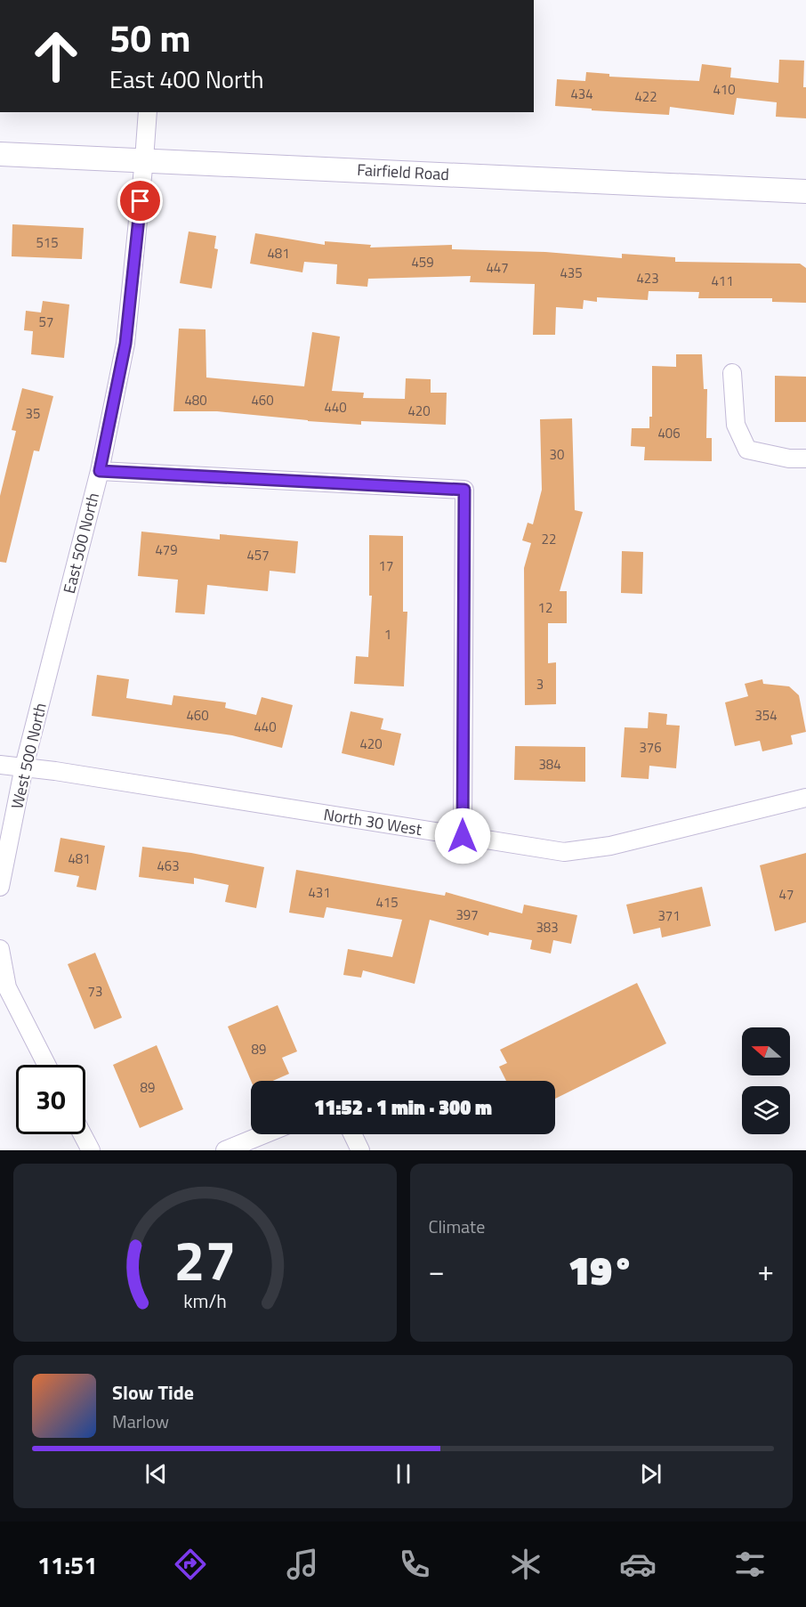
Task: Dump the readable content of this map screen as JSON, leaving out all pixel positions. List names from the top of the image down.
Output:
{
  "streets": {
    "street": [
      "Fairfield Road",
      "East 500 North",
      "West 500 North",
      "North 30 West"
    ]
  },
  "crossings": [
    ["Fairfield Road", "East 500 North"],
    ["East 500 North", "West 500 North"],
    ["West 500 North", "North 30 West"]
  ],
  "house_numbers": [
    "410",
    "434",
    "422",
    "515",
    "481",
    "459",
    "447",
    "435",
    "423",
    "411",
    "57",
    "480",
    "460",
    "440",
    "420",
    "35",
    "406",
    "30",
    "22",
    "479",
    "457",
    "17",
    "12",
    "1",
    "3",
    "460",
    "354",
    "440",
    "420",
    "376",
    "384",
    "481",
    "463",
    "431",
    "47",
    "415",
    "397",
    "371",
    "383",
    "73",
    "89",
    "89"
  ],
  "north": "left",
  "page": {
    "turn": ["50 m", "East 400 North"],
    "limit": "30",
    "trip": "11:52 · 1 min · 300 m",
    "tile": "Climate",
    "heat": ["−", "19°", "+"],
    "song": ["Slow Tide", "Marlow"],
    "tabs": "11:51",
    "gauge": ["27", "km/h"]
  }
}
